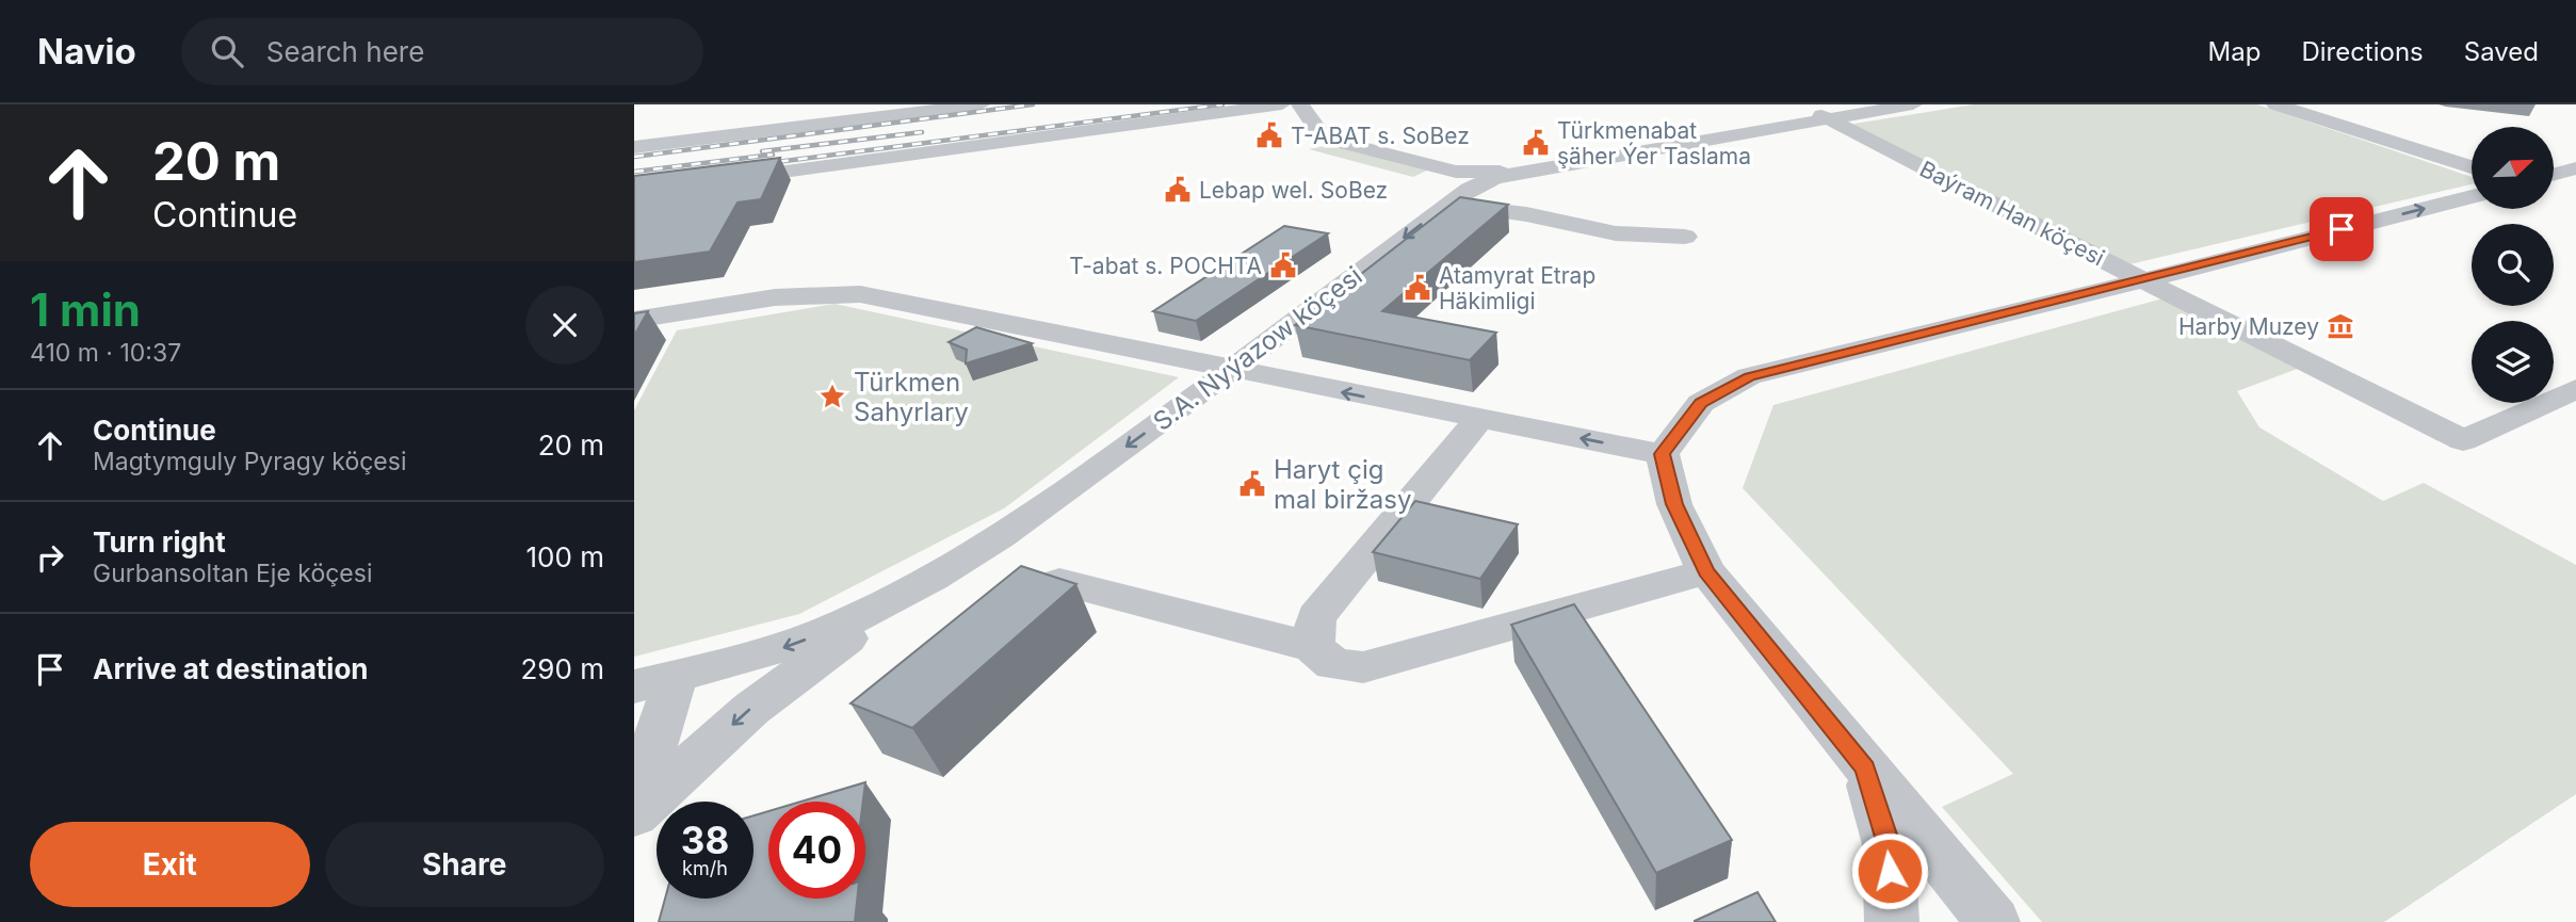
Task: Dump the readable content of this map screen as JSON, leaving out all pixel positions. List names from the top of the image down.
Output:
{
  "streets": {
    "street": ["Baýram Han köçesi", "S.A. Nyýazow köçesi"]
  },
  "crossings": [
    ["Baýram Han köçesi", "S.A. Nyýazow köçesi"]
  ],
  "places": {
    "public building": [
      "T-ABAT s. SoBez",
      "Türkmenabat şäher Ýer Taslama",
      "Lebap wel. SoBez",
      "T-abat s. POCHTA",
      "Atamyrat Etrap Häkimligi",
      "Haryt çig mal biržasy"
    ],
    "museum": ["Harby Muzey"],
    "place": ["Türkmen Sahyrlary"]
  },
  "north": "top right",
  "page": {
    "header": "Navio",
    "search": "Search here",
    "nav": ["Map", "Directions", "Saved"],
    "turn": ["20 m", "Continue"],
    "heading": ["1 min", "410 m · 10:37"],
    "list": [
      {
        "name": "Continue",
        "note": "Magtymguly Pyragy köçesi",
        "value": "20 m"
      },
      {
        "name": "Turn right",
        "note": "Gurbansoltan Eje köçesi",
        "value": "100 m"
      },
      {
        "name": "Arrive at destination",
        "value": "290 m"
      }
    ],
    "speed": "38 km/h",
    "limit": "40",
    "buttons": ["Exit", "Share"]
  }
}
